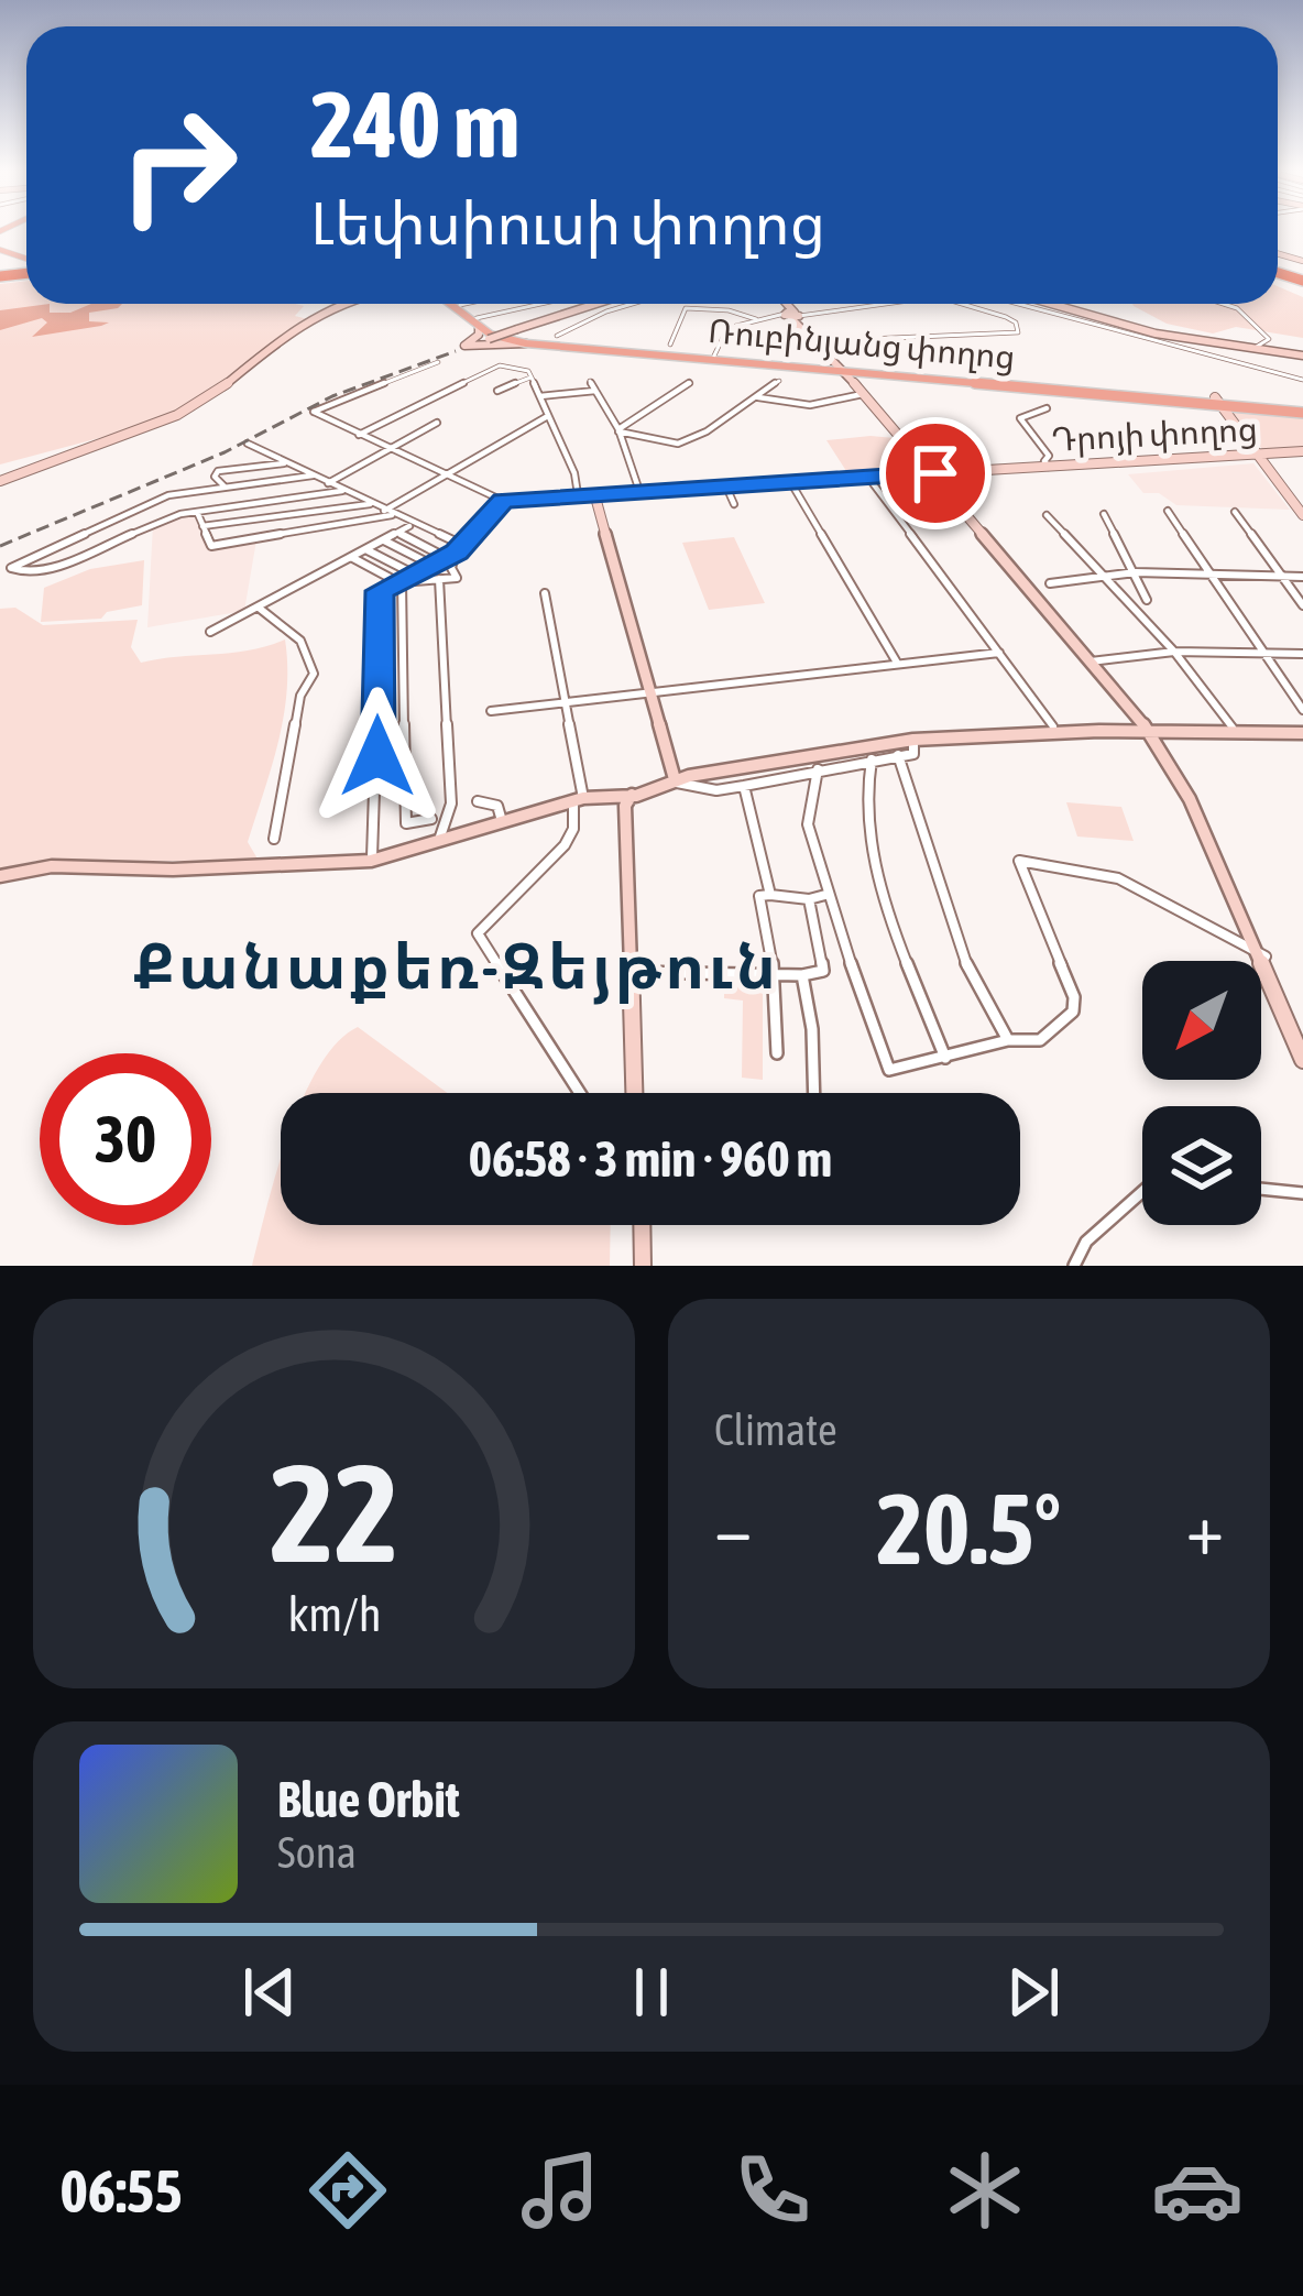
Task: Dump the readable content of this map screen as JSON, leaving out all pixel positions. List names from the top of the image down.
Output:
{
  "streets": {
    "main road": ["Ռուբինյանց փողոց"],
    "street": ["Դրոյի փողոց"]
  },
  "districts": ["Քանաքեռ-Զեյթուն"],
  "north": "bottom left",
  "page": {
    "turn": ["240 m", "Լեփսիուսի փողոց"],
    "limit": "30",
    "trip": "06:58 · 3 min · 960 m",
    "tile": "Climate",
    "heat": ["−", "20.5°", "+"],
    "song": ["Blue Orbit", "Sona"],
    "tabs": "06:55",
    "gauge": ["22", "km/h"]
  }
}
